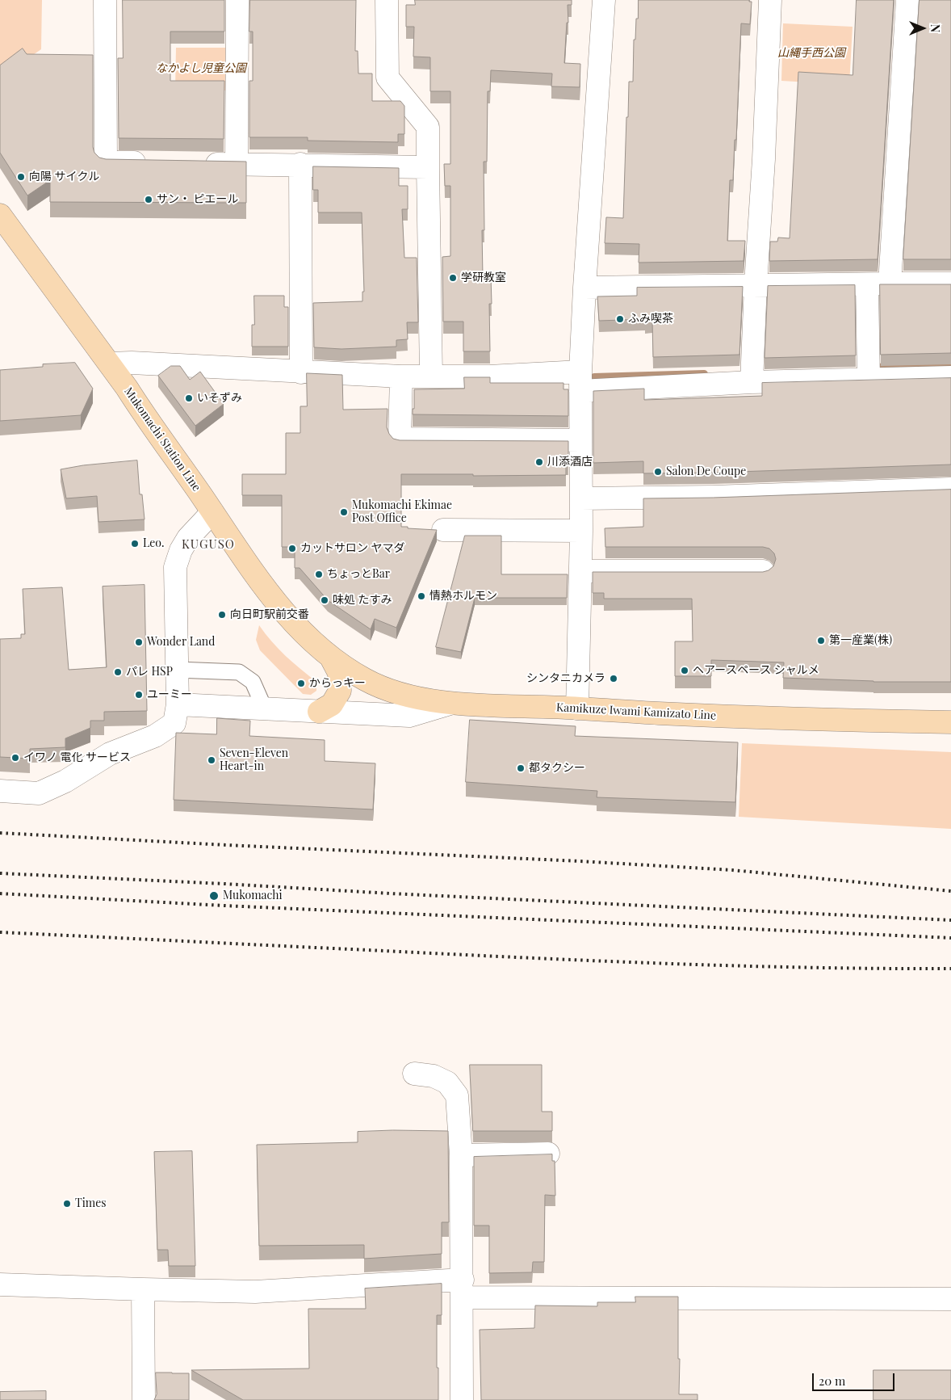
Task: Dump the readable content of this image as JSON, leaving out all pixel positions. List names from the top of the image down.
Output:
{
  "streets": {
    "main road": ["Mukomachi Station Line", "Kamikuze Iwami Kamizato Line"]
  },
  "crossings": [
    ["Mukomachi Station Line", "Kamikuze Iwami Kamizato Line"]
  ],
  "districts": ["KUGUSO"],
  "parks": ["山縄手西公園", "なかよし児童公園"],
  "places": [
    "向陽 サイクル",
    "サン・ ピエール",
    "学研教室",
    "ふみ喫茶",
    "いそずみ",
    "川添酒店",
    "Salon De Coupe",
    "Mukomachi Ekimae Post Office",
    "Leo.",
    "カットサロン ヤマダ",
    "ちょっとBar",
    "情熱ホルモン",
    "味処 たすみ",
    "向日町駅前交番",
    "第一産業(株)",
    "Wonder Land",
    "ヘアースペース シャルメ",
    "パレ HSP",
    "シンタニカメラ",
    "からっキー",
    "ユーミー",
    "イワノ 電化 サービス",
    "Seven-Eleven Heart-in",
    "都タクシー",
    "Mukomachi",
    "Times"
  ],
  "scale_bar": "20 m",
  "north": "right"
}
